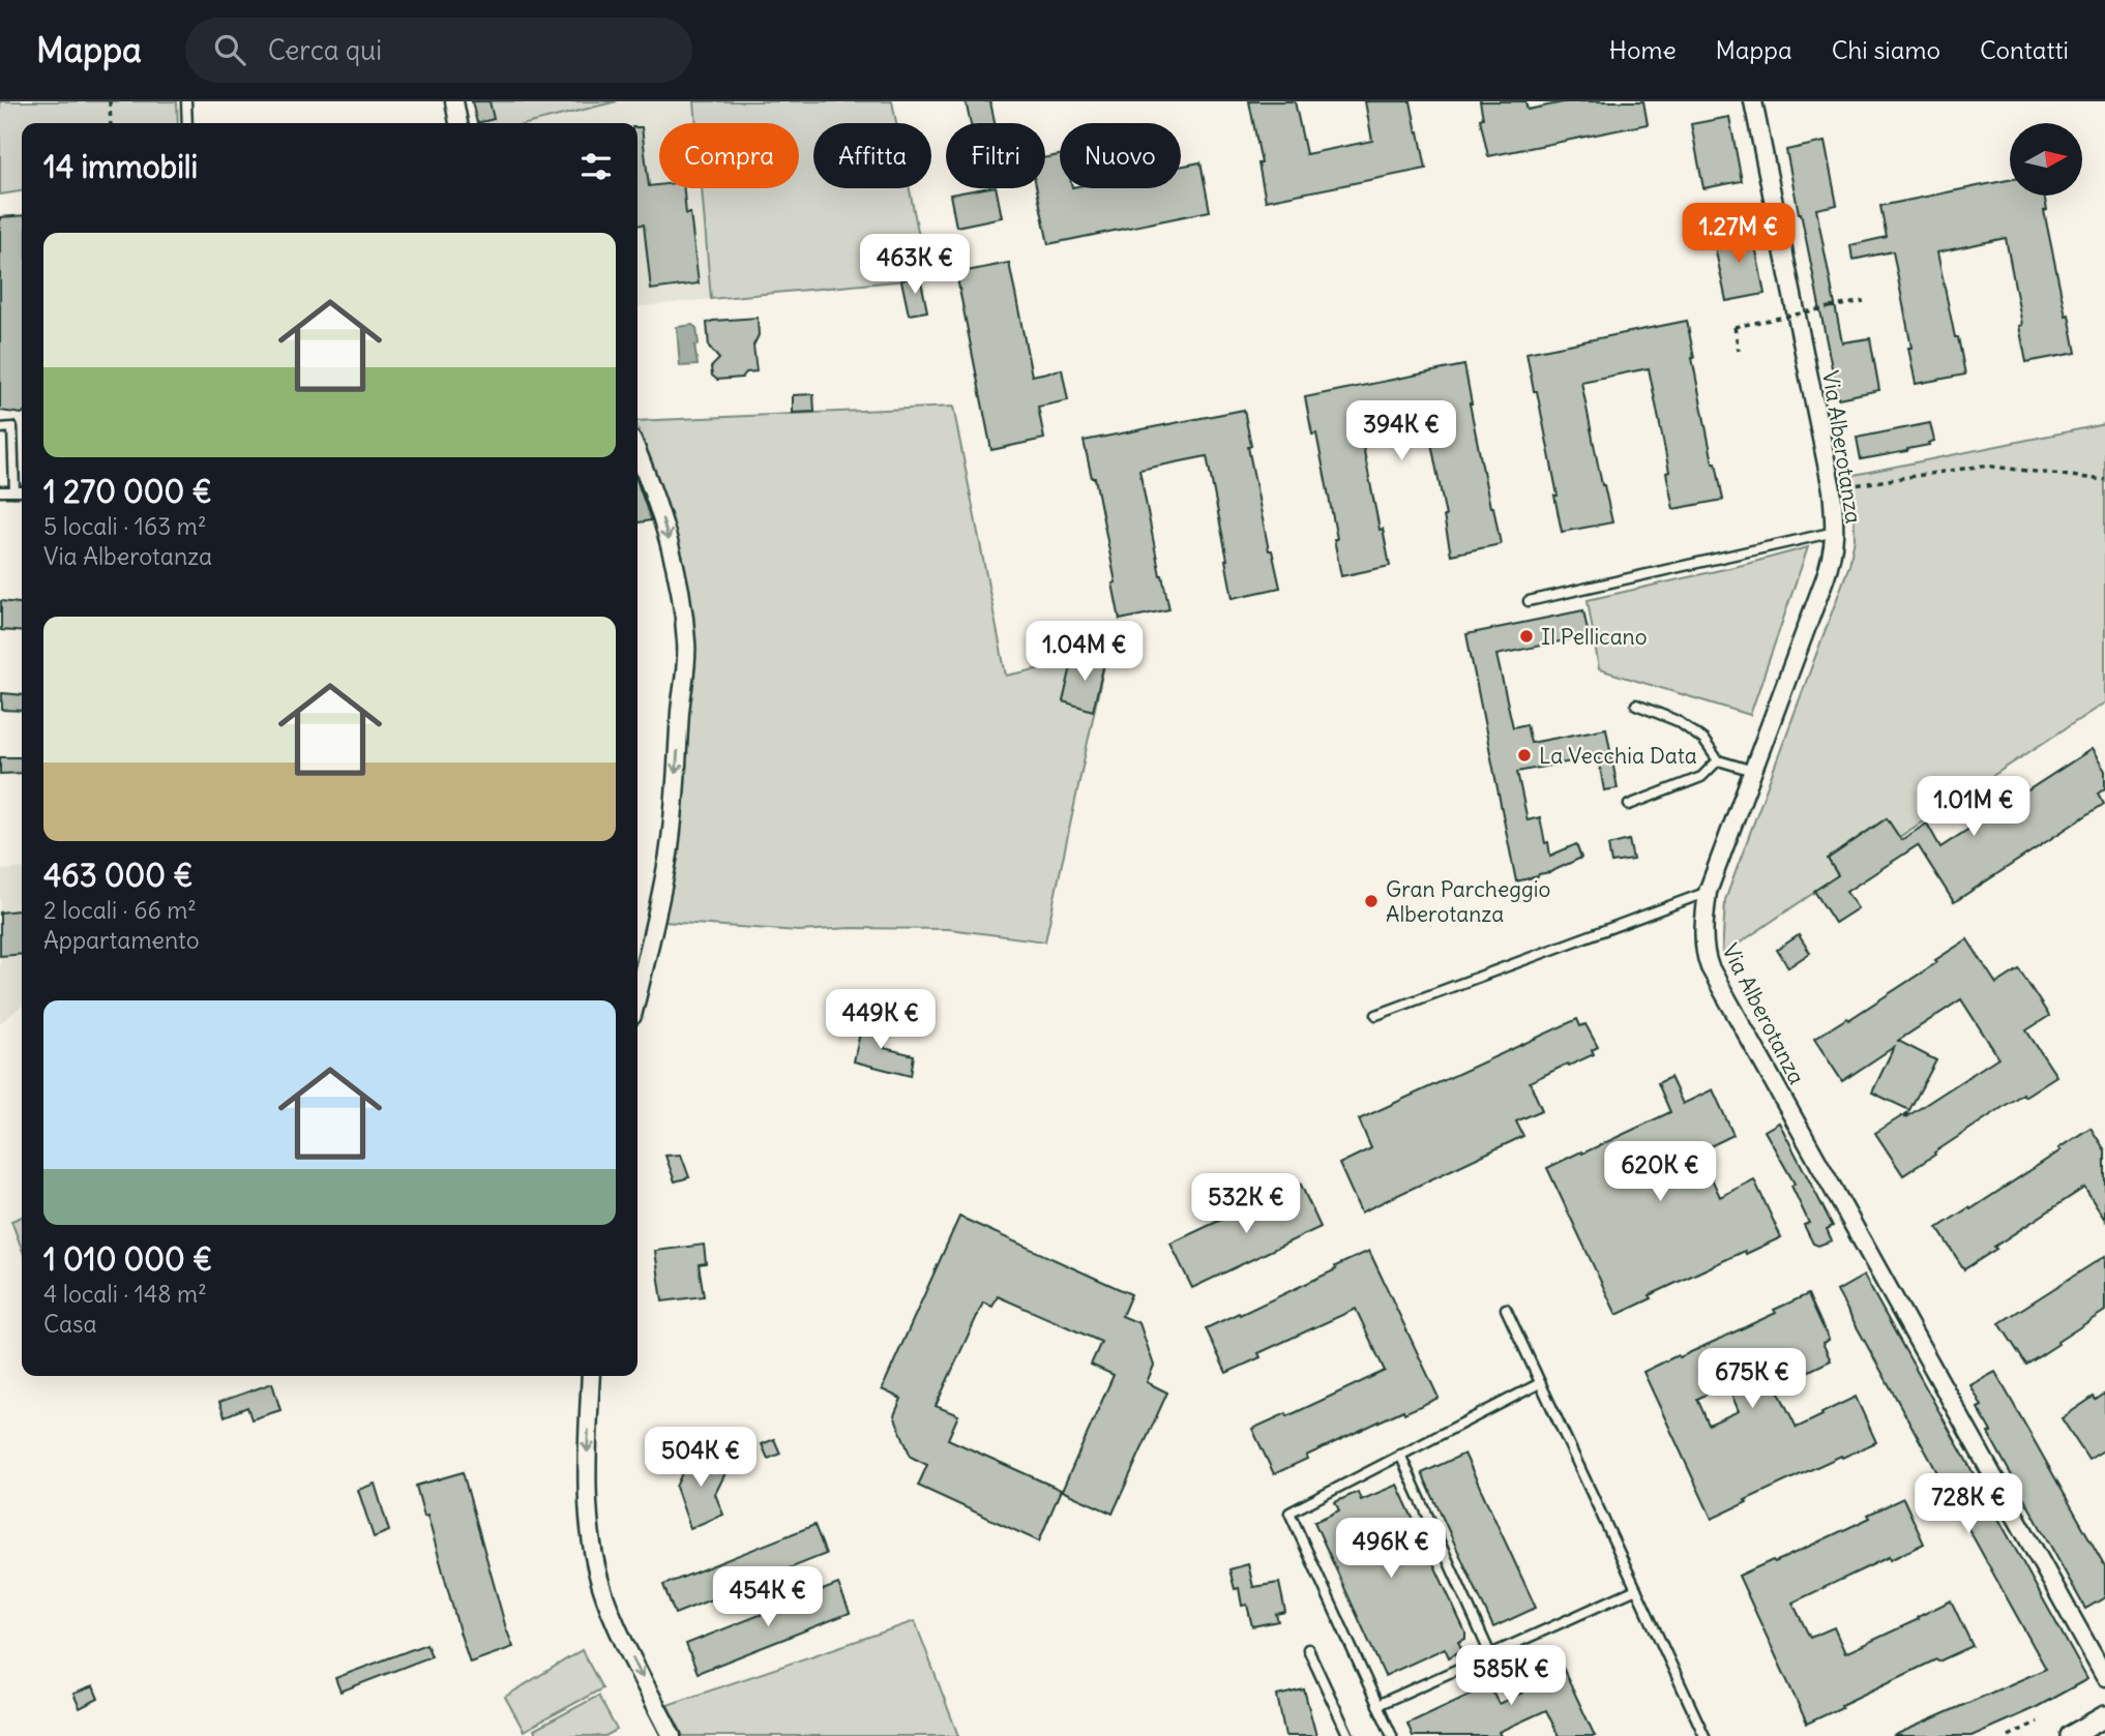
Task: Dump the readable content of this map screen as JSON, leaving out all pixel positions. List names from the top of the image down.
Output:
{
  "streets": {
    "street": ["Via Alberotanza"]
  },
  "places": ["Il Pellicano", "La Vecchia Data", "Gran Parcheggio Alberotanza"],
  "north": "right",
  "page": {
    "header": "Mappa",
    "search": "Cerca qui",
    "nav": [
      "Home",
      "Mappa",
      "Chi siamo",
      "Contatti"
    ],
    "chip": [
      "Compra",
      "Affitta",
      "Filtri",
      "Nuovo"
    ],
    "heading": "14 immobili",
    "price": [
      "1.27M €",
      "463K €",
      "394K €",
      "1.04M €",
      "1.01M €",
      "449K €",
      "620K €",
      "532K €",
      "675K €",
      "504K €",
      "728K €",
      "496K €",
      "454K €",
      "585K €"
    ],
    "list": [
      {
        "name": "1 270 000 €",
        "note": "5 locali · 163 m² · Via Alberotanza"
      },
      {
        "name": "463 000 €",
        "note": "2 locali · 66 m² · Appartamento"
      },
      {
        "name": "1 010 000 €",
        "note": "4 locali · 148 m² · Casa"
      }
    ]
  }
}
